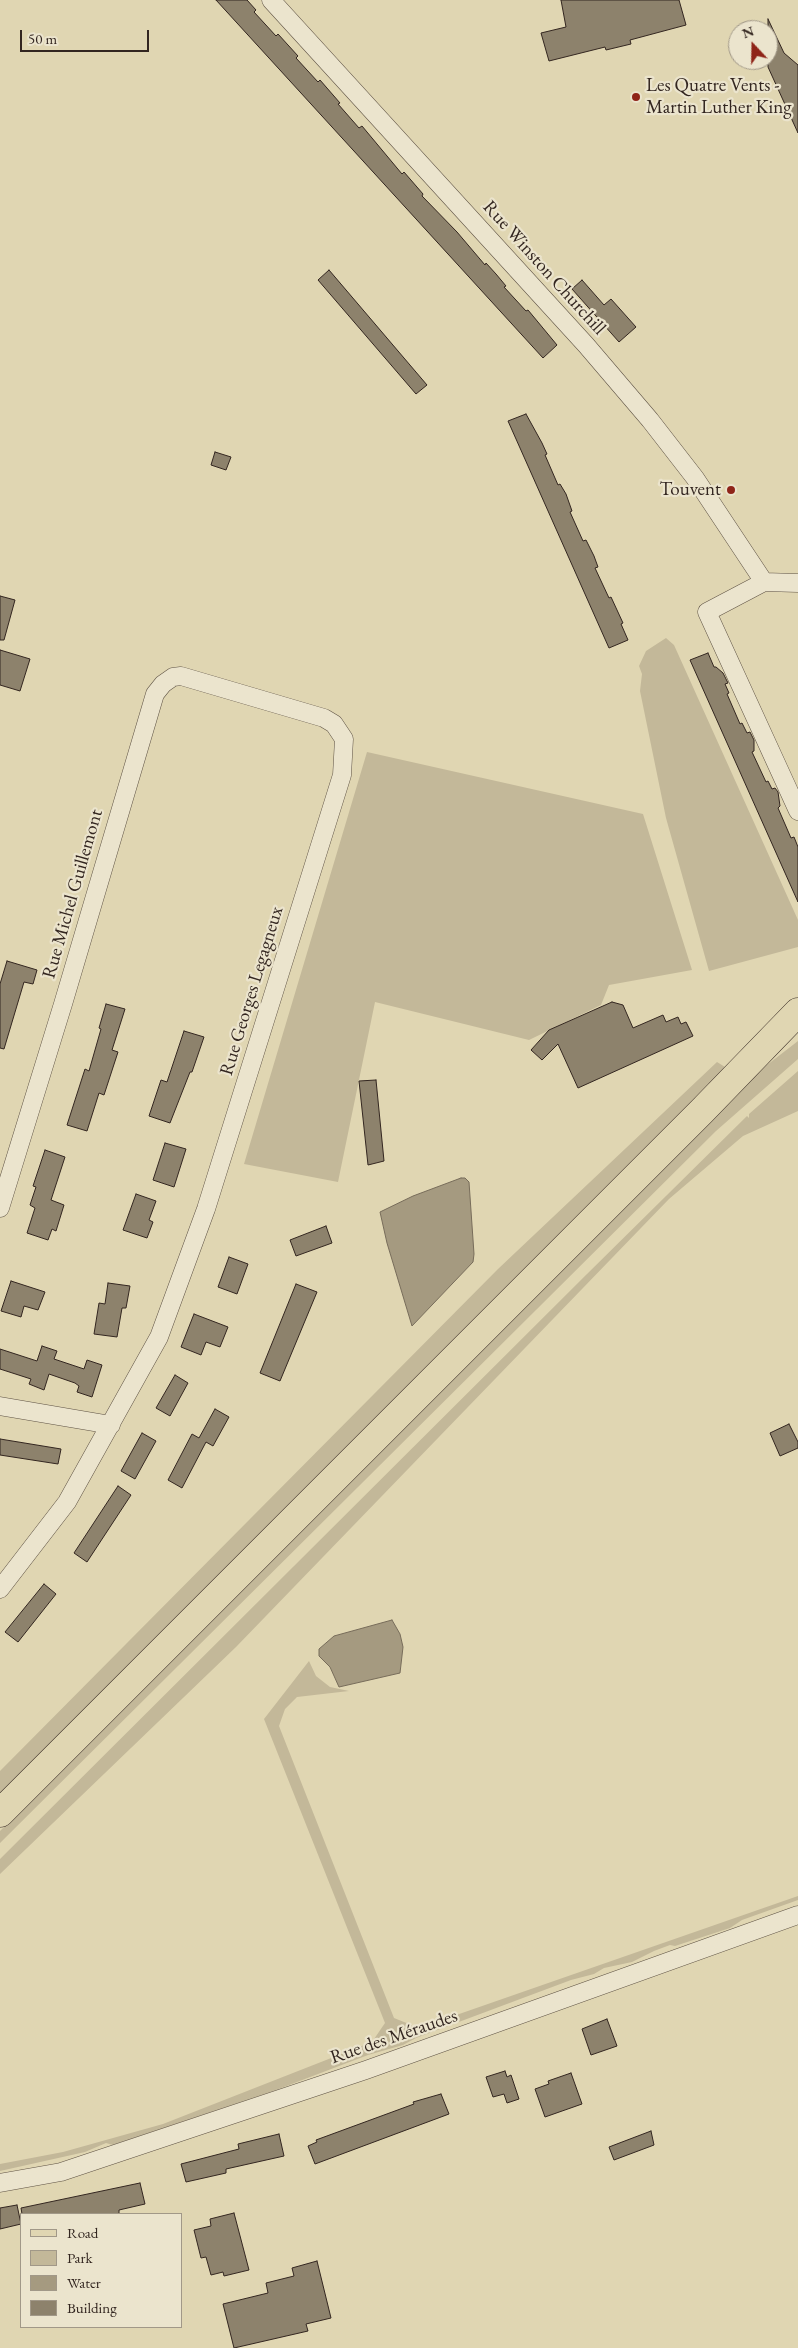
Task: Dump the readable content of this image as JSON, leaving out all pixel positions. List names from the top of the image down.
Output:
{
  "streets": {
    "street": [
      "Rue Winston Churchill",
      "Rue Michel Guillemont",
      "Rue Georges Legagneux",
      "Rue des Méraudes"
    ]
  },
  "crossings": [
    ["Rue Michel Guillemont", "Rue Georges Legagneux"]
  ],
  "places": ["Les Quatre Vents - Martin Luther King", "Touvent"],
  "legend": [
    "Road",
    "Park",
    "Water",
    "Building"
  ],
  "scale_bar": "50 m",
  "north": "top"
}
